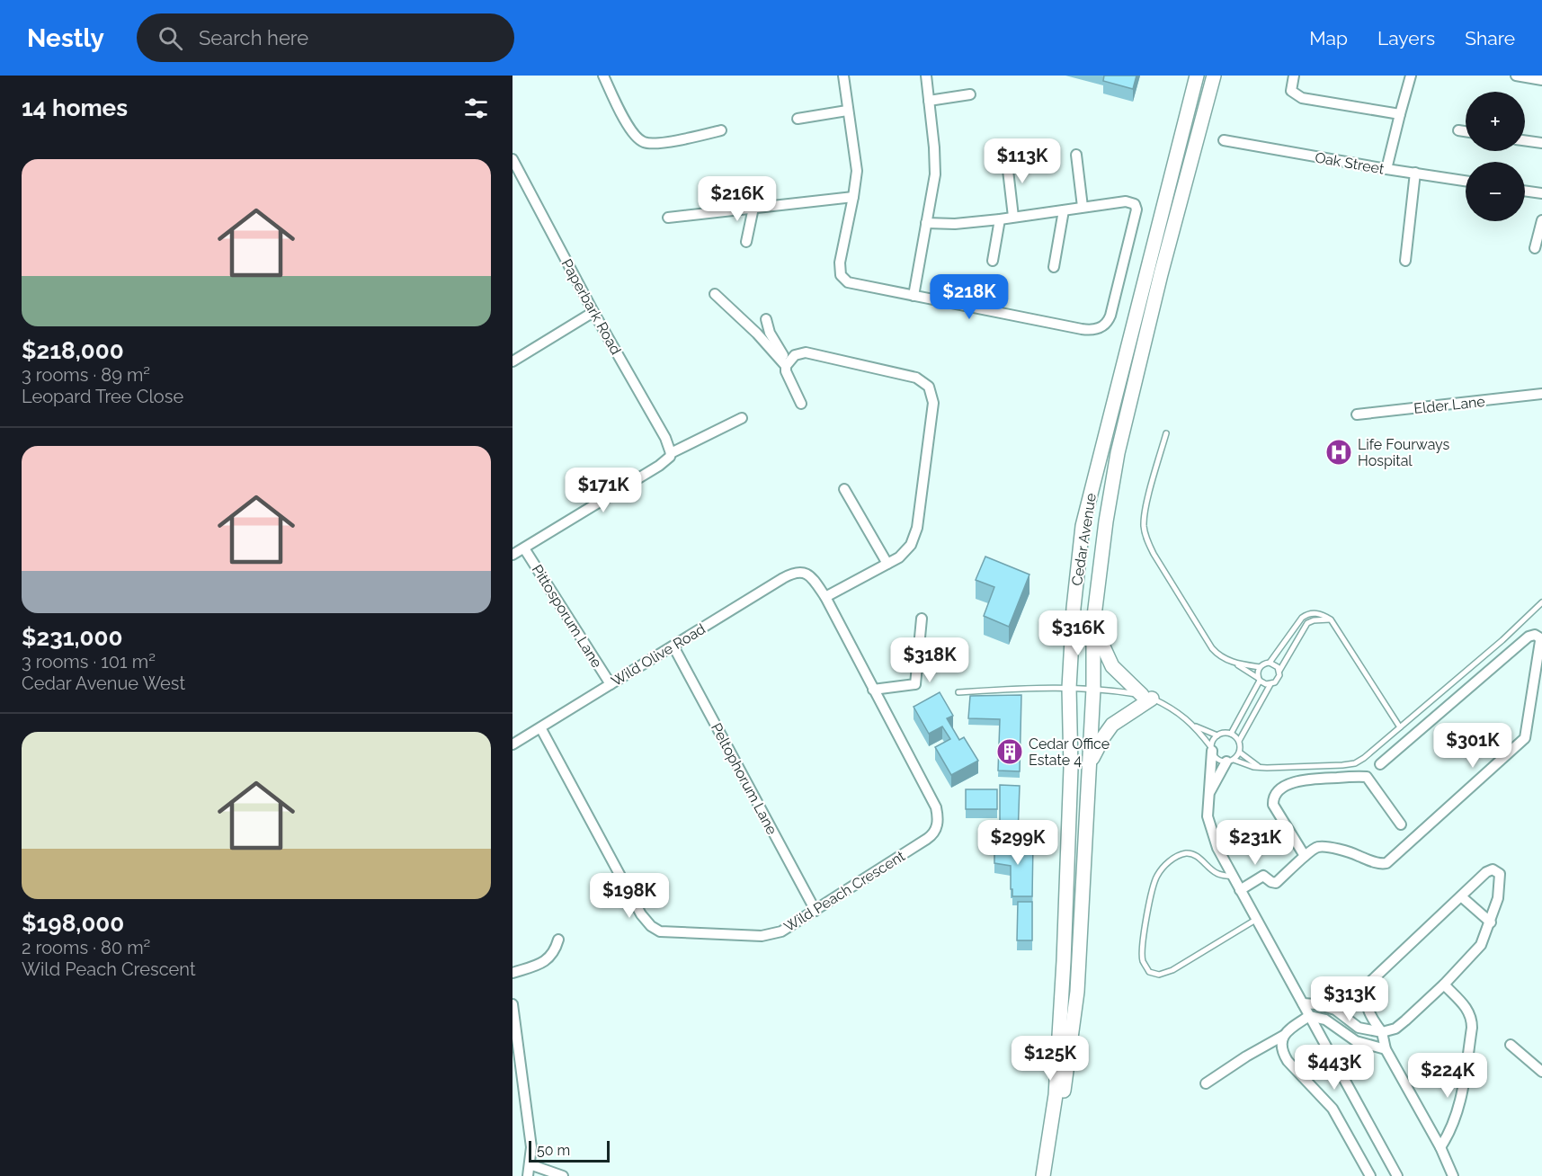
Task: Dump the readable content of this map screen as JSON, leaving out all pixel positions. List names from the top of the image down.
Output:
{
  "streets": {
    "main road": ["Cedar Avenue"],
    "street": [
      "Oak Street",
      "Paperbark Road",
      "Elder Lane",
      "Pittosporum Lane",
      "Wild Olive Road",
      "Peltophorum Lane",
      "Wild Peach Crescent"
    ]
  },
  "crossings": [
    ["Pittosporum Lane", "Wild Olive Road"],
    ["Wild Olive Road", "Peltophorum Lane"],
    ["Wild Olive Road", "Wild Peach Crescent"],
    ["Peltophorum Lane", "Wild Peach Crescent"]
  ],
  "places": {
    "hospital": ["Life Fourways Hospital"],
    "building": ["Cedar Office Estate 4"]
  },
  "scale_bar": "50 m",
  "page": {
    "header": "Nestly",
    "search": "Search here",
    "nav": ["Map", "Layers", "Share"],
    "heading": "14 homes",
    "map_buttons": ["+", "−"],
    "price": [
      "$113K",
      "$216K",
      "$218K",
      "$171K",
      "$316K",
      "$318K",
      "$301K",
      "$299K",
      "$231K",
      "$198K",
      "$313K",
      "$125K",
      "$443K",
      "$224K"
    ],
    "list": [
      {
        "name": "$218,000",
        "note": "3 rooms · 89 m² · Leopard Tree Close"
      },
      {
        "name": "$231,000",
        "note": "3 rooms · 101 m² · Cedar Avenue West"
      },
      {
        "name": "$198,000",
        "note": "2 rooms · 80 m² · Wild Peach Crescent"
      }
    ],
    "scale": "50 m"
  }
}
